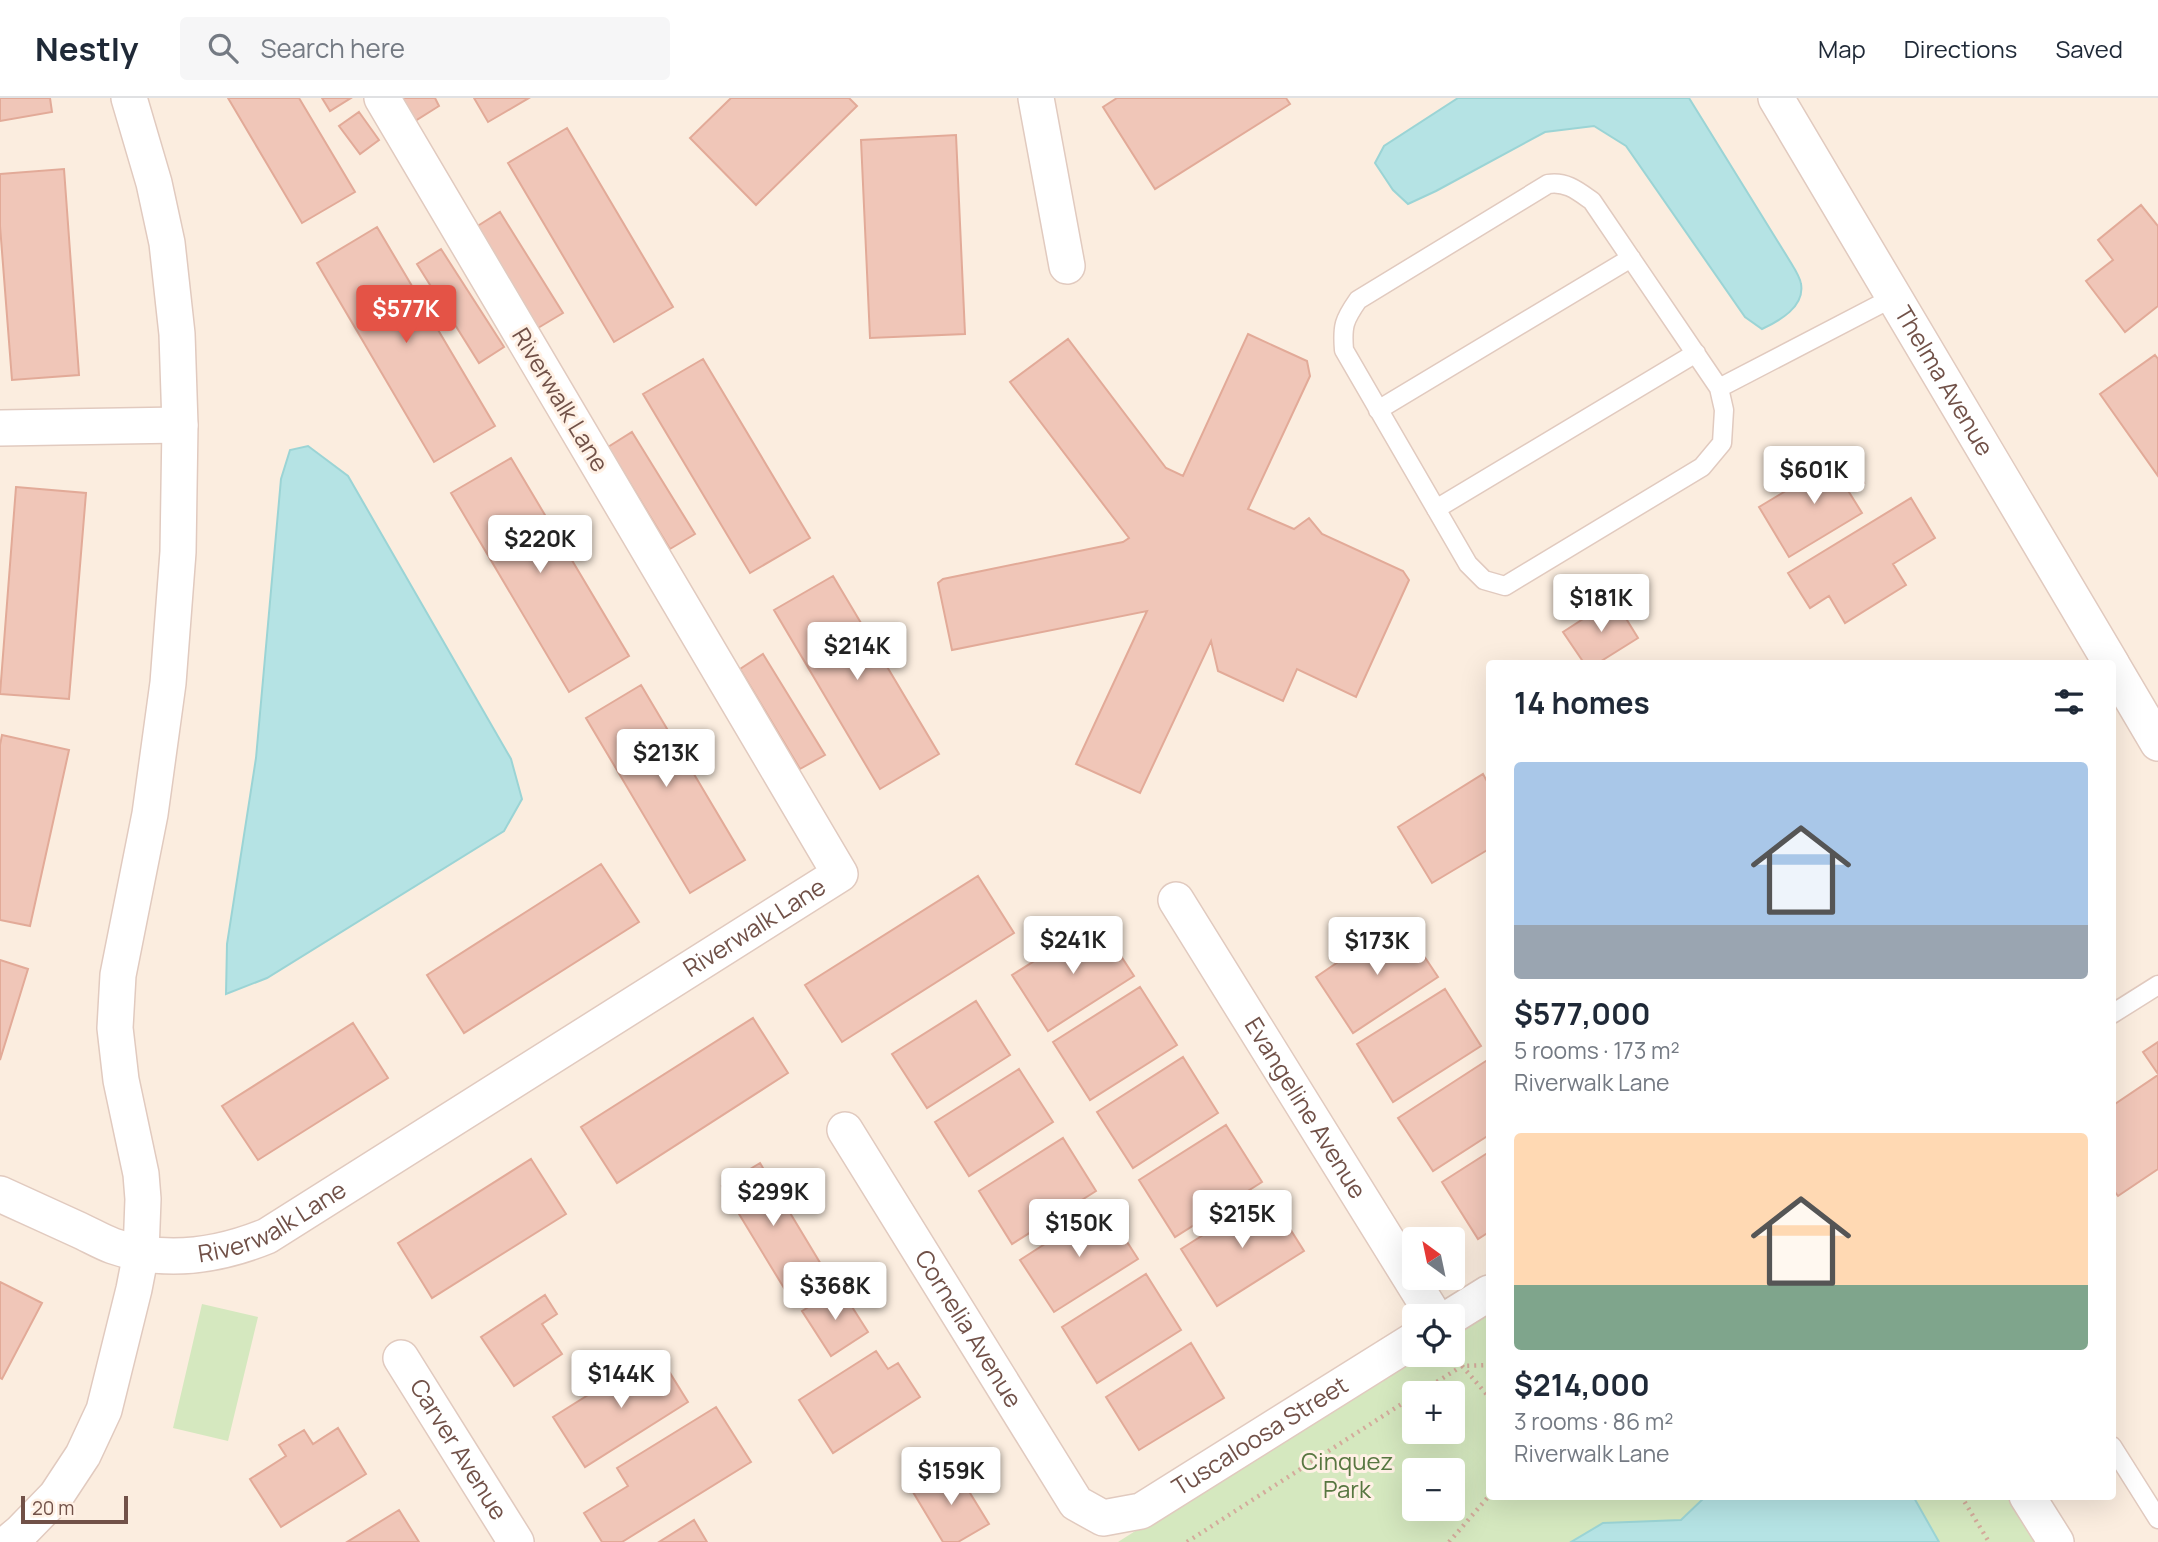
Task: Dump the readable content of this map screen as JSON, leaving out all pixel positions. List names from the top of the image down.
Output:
{
  "streets": {
    "street": [
      "Thelma Avenue",
      "Riverwalk Lane",
      "Evangeline Avenue",
      "Cornelia Avenue",
      "Tuscaloosa Street",
      "Carver Avenue"
    ]
  },
  "crossings": [
    ["Cornelia Avenue", "Tuscaloosa Street"]
  ],
  "parks": ["Cinquez Park"],
  "scale_bar": "20 m",
  "north": "top left",
  "page": {
    "header": "Nestly",
    "search": "Search here",
    "nav": ["Map", "Directions", "Saved"],
    "price": [
      "$577K",
      "$601K",
      "$220K",
      "$181K",
      "$214K",
      "$213K",
      "$241K",
      "$173K",
      "$299K",
      "$215K",
      "$150K",
      "$368K",
      "$144K",
      "$159K"
    ],
    "heading": "14 homes",
    "list": [
      {
        "name": "$577,000",
        "note": "5 rooms · 173 m² · Riverwalk Lane"
      },
      {
        "name": "$214,000",
        "note": "3 rooms · 86 m² · Riverwalk Lane"
      }
    ],
    "map_buttons": ["+", "−"],
    "scale": "20 m"
  }
}
